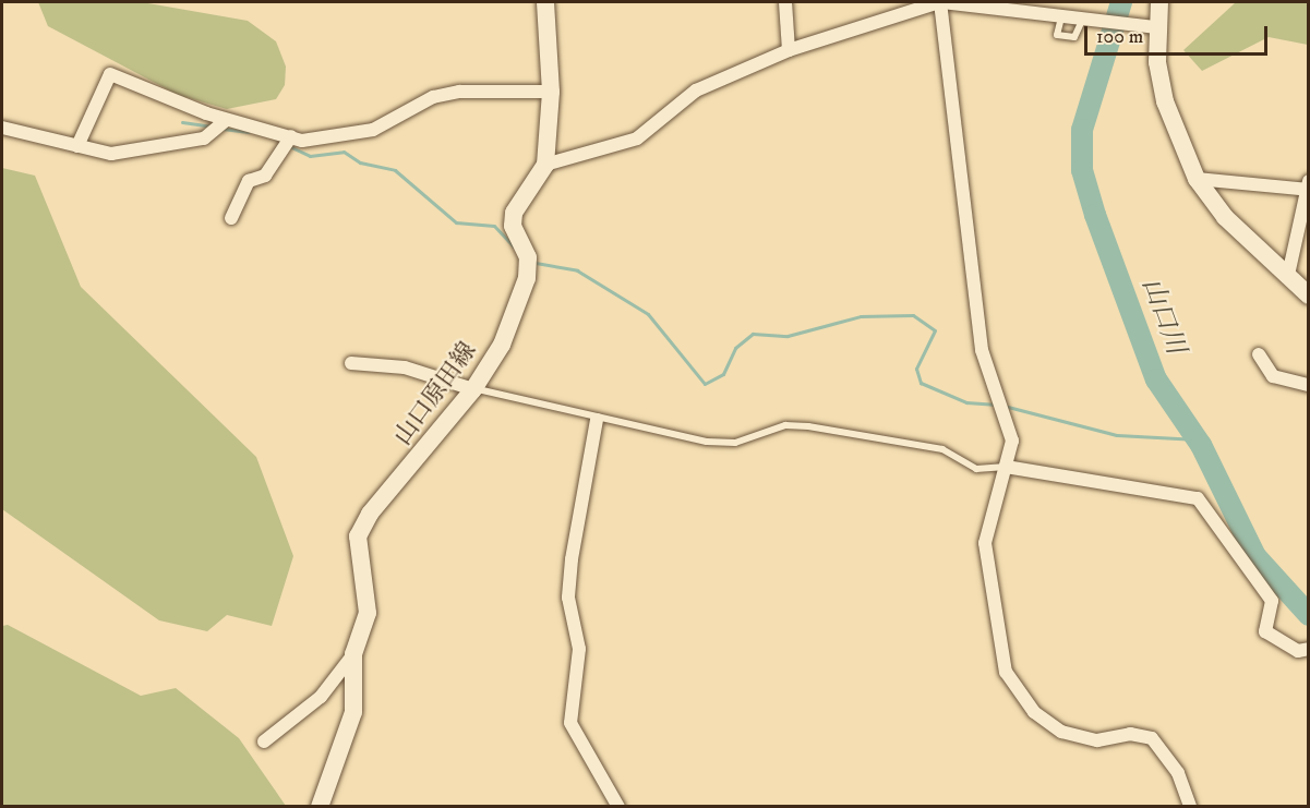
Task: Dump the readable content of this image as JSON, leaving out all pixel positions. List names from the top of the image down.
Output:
{
  "streets": {
    "main road": ["山口原田線"]
  },
  "water": ["山口川"],
  "scale_bar": "100 m"
}
